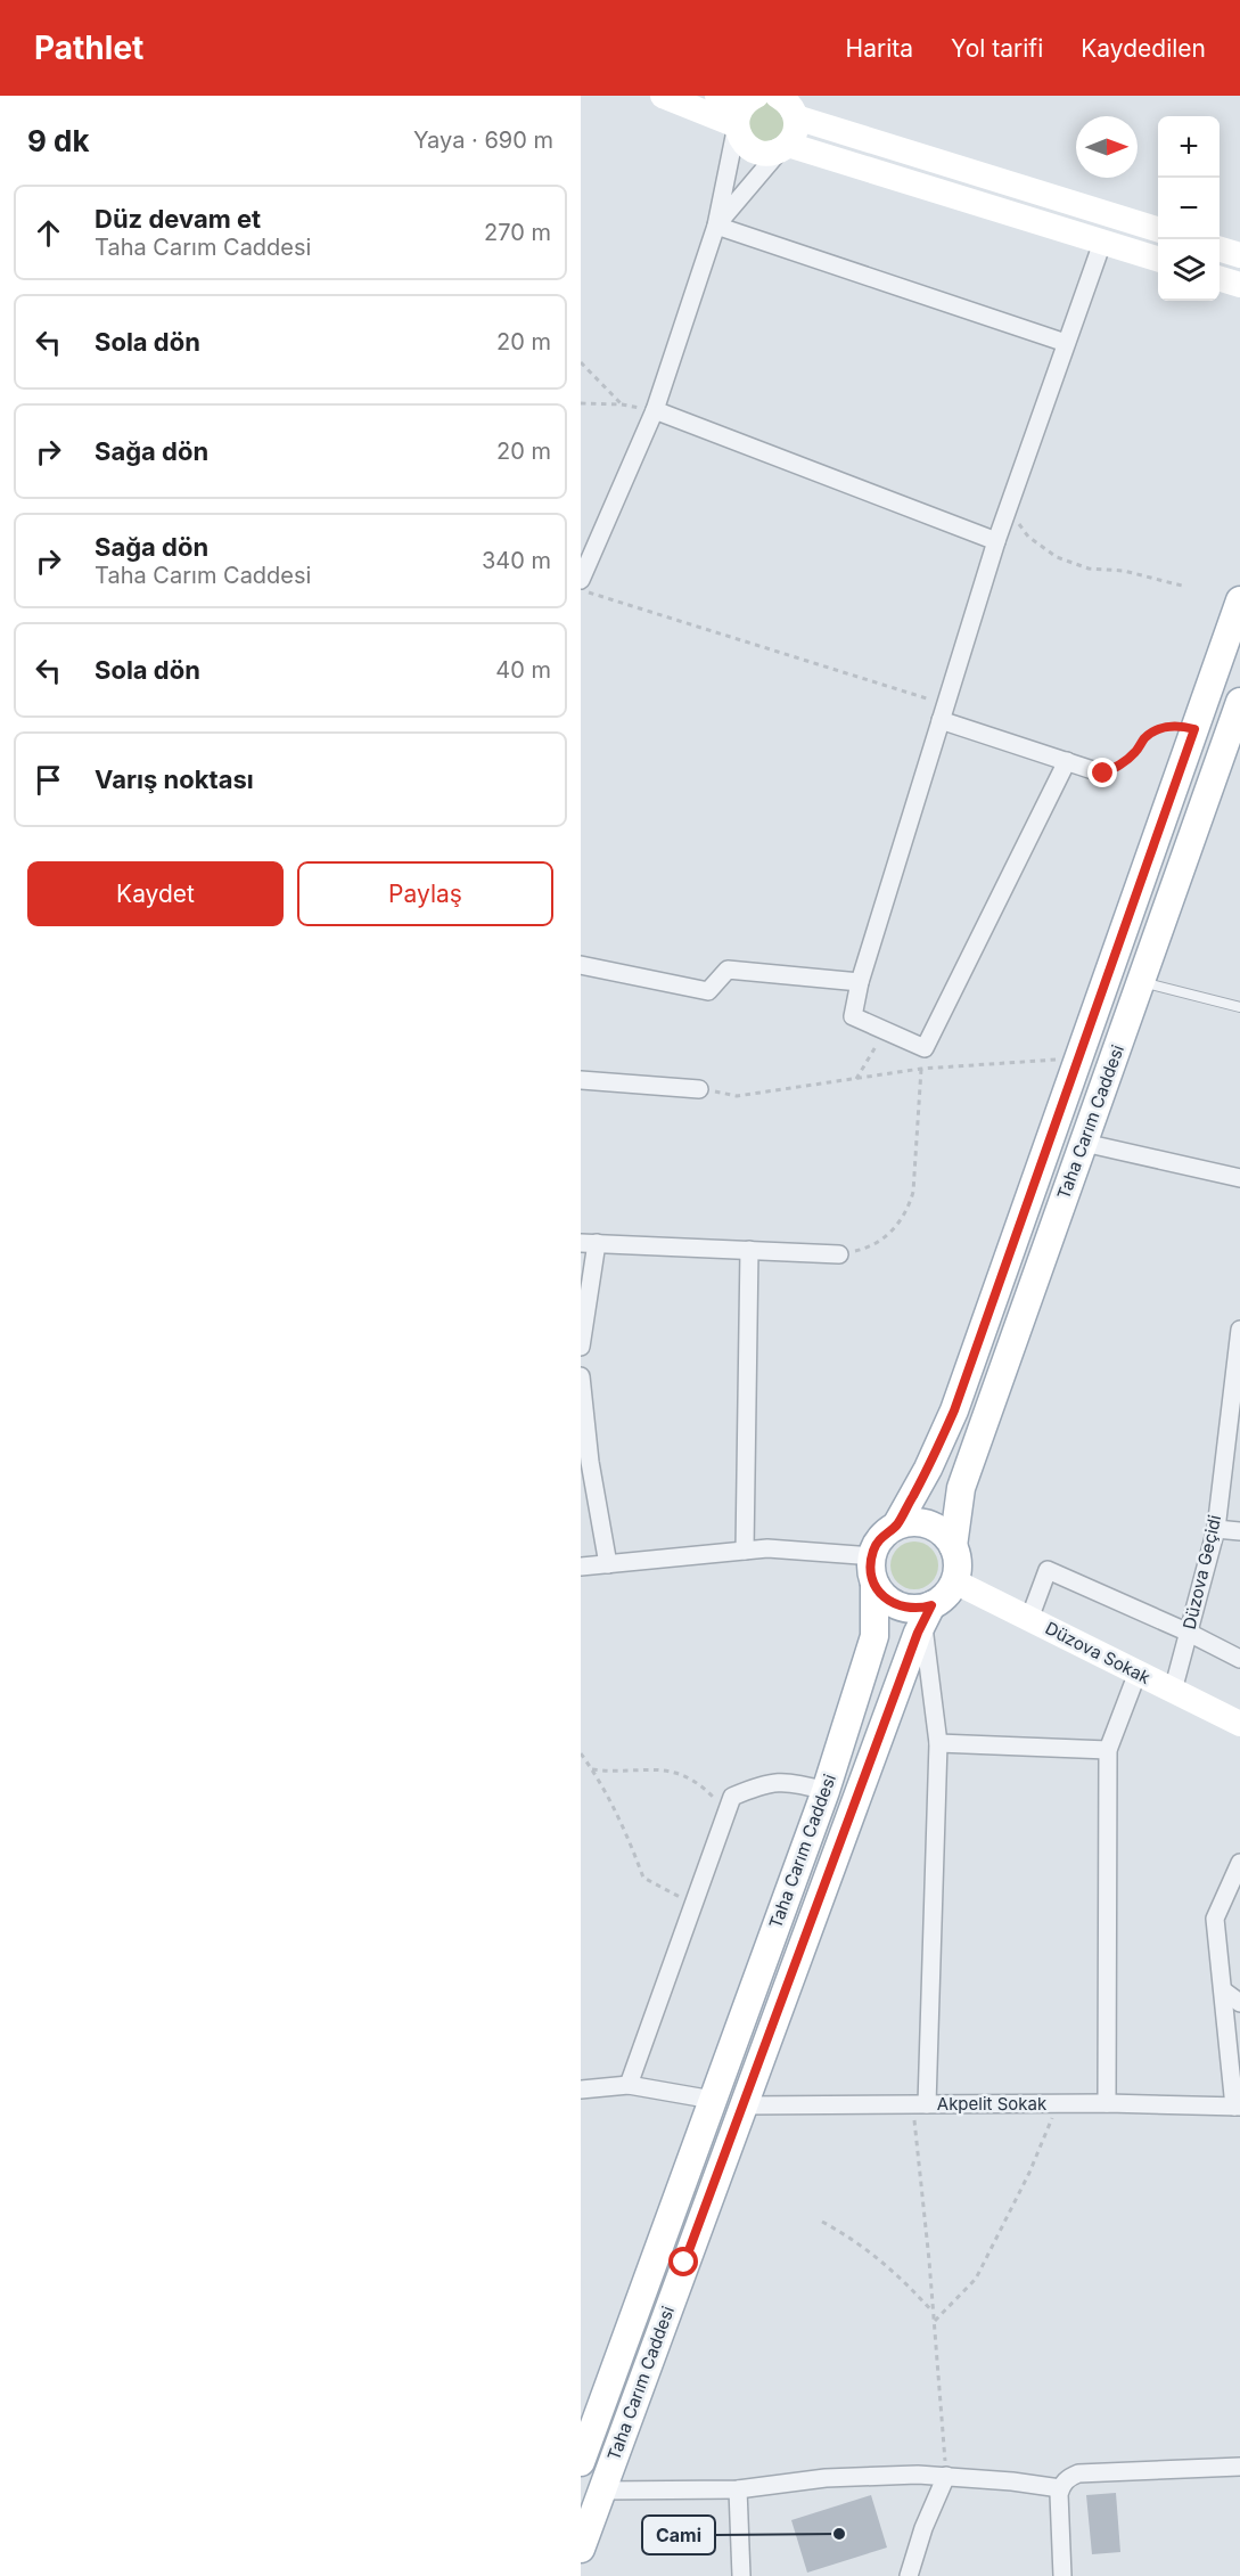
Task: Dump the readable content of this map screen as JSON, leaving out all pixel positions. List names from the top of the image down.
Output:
{
  "streets": {
    "main road": ["Taha Carım Caddesi"],
    "street": ["Düzova Geçidi", "Düzova Sokak", "Akpelit Sokak"]
  },
  "crossings": [
    ["Taha Carım Caddesi", "Düzova Sokak"],
    ["Taha Carım Caddesi", "Akpelit Sokak"],
    ["Düzova Geçidi", "Düzova Sokak"]
  ],
  "places": ["Cami"],
  "north": "right",
  "page": {
    "header": "Pathlet",
    "nav": ["Harita", "Yol tarifi", "Kaydedilen"],
    "heading": ["9 dk", "Yaya · 690 m"],
    "map_buttons": ["+", "−"],
    "list": [
      ["Düz devam et", "Taha Carım Caddesi", "270 m"],
      ["Sola dön", "20 m"],
      ["Sağa dön", "20 m"],
      ["Sağa dön", "Taha Carım Caddesi", "340 m"],
      ["Sola dön", "40 m"],
      "Varış noktası"
    ],
    "buttons": ["Kaydet", "Paylaş"]
  }
}
